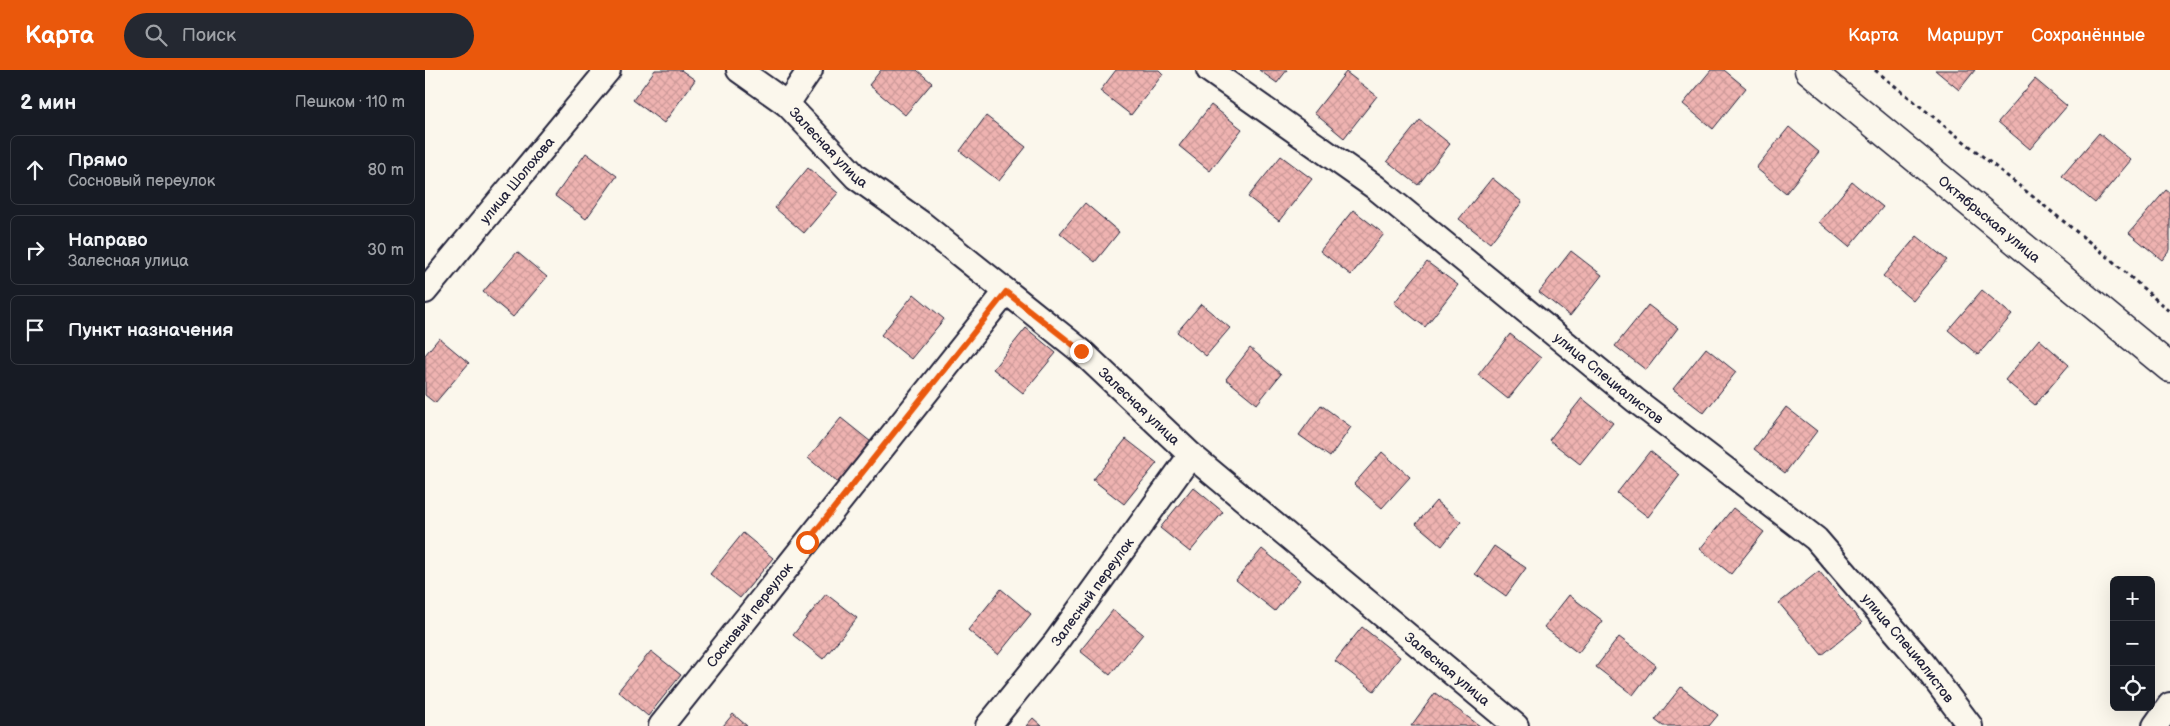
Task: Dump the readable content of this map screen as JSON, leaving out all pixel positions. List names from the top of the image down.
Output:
{
  "streets": {
    "main road": ["Октябрьская улица"],
    "street": [
      "Залесная улица",
      "улица Шолохова",
      "улица Специалистов",
      "Залесный переулок",
      "Сосновый переулок"
    ]
  },
  "crossings": [
    ["Залесная улица", "Залесный переулок"],
    ["Залесная улица", "Сосновый переулок"]
  ],
  "page": {
    "header": "Карта",
    "search": "Поиск",
    "nav": ["Карта", "Маршрут", "Сохранённые"],
    "heading": ["2 мин", "Пешком · 110 m"],
    "list": [
      ["Прямо", "Сосновый переулок", "80 m"],
      ["Направо", "Залесная улица", "30 m"],
      "Пункт назначения"
    ],
    "map_buttons": ["+", "−"]
  }
}
